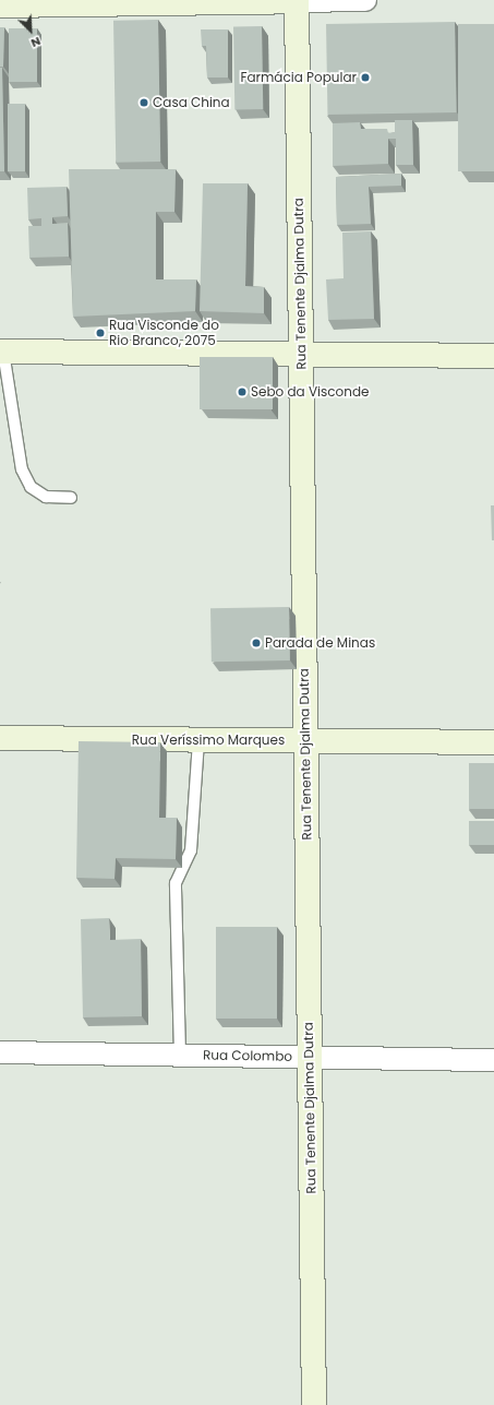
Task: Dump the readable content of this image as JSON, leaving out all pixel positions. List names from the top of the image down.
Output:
{
  "streets": {
    "main road": ["Rua Tenente Djalma Dutra", "Rua Veríssimo Marques"],
    "street": ["Rua Colombo"]
  },
  "crossings": [
    ["Rua Tenente Djalma Dutra", "Rua Veríssimo Marques"],
    ["Rua Tenente Djalma Dutra", "Rua Colombo"]
  ],
  "places": [
    "Farmácia Popular",
    "Casa China",
    "Rua Visconde do Rio Branco, 2075",
    "Sebo da Visconde",
    "Parada de Minas"
  ],
  "north": "bottom right"
}
